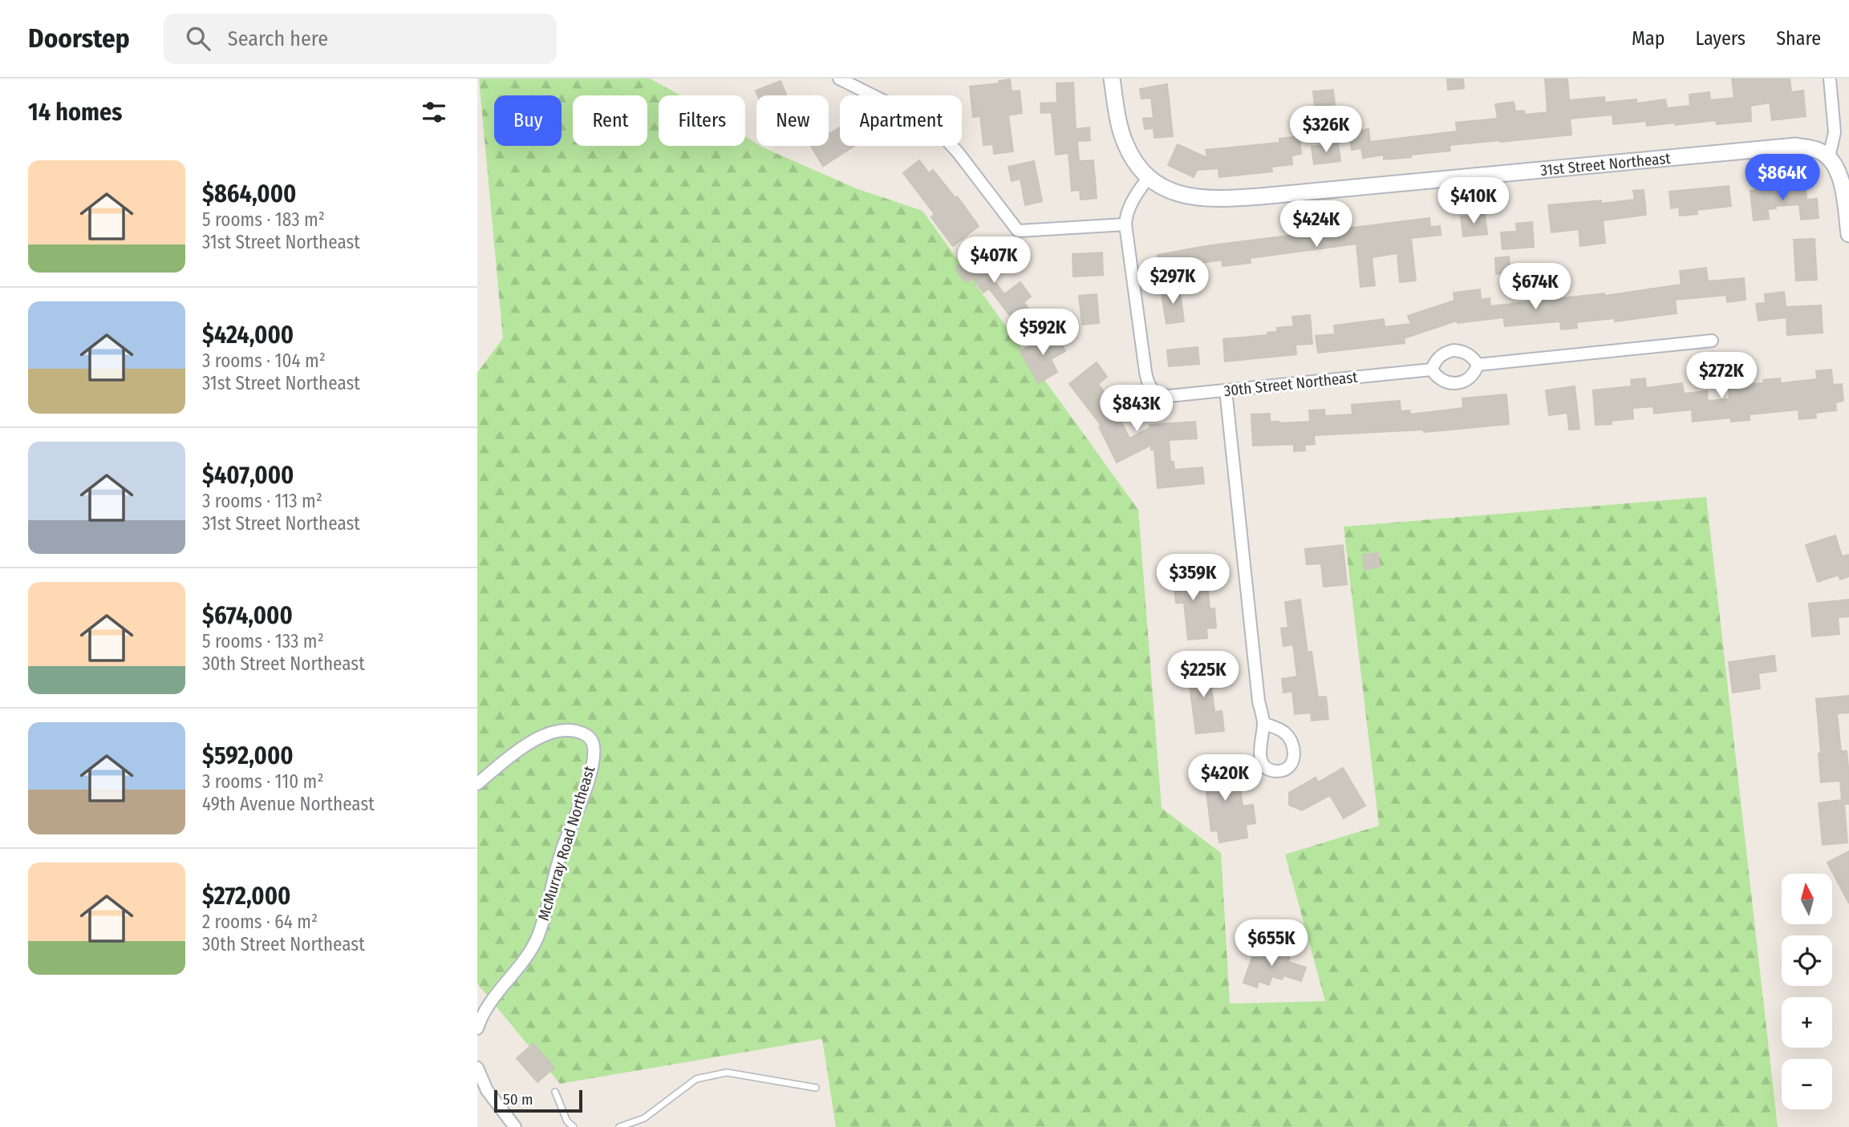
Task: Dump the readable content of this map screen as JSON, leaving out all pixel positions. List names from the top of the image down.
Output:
{
  "streets": {
    "street": ["31st Street Northeast", "30th Street Northeast", "McMurray Road Northeast"]
  },
  "scale_bar": "50 m",
  "north": "top",
  "page": {
    "header": "Doorstep",
    "search": "Search here",
    "nav": ["Map", "Layers", "Share"],
    "heading": "14 homes",
    "chip": [
      "Buy",
      "Rent",
      "Filters",
      "New",
      "Apartment"
    ],
    "price": [
      "$326K",
      "$864K",
      "$410K",
      "$424K",
      "$407K",
      "$297K",
      "$674K",
      "$592K",
      "$272K",
      "$843K",
      "$359K",
      "$225K",
      "$420K",
      "$655K"
    ],
    "list": [
      {
        "name": "$864,000",
        "note": "5 rooms · 183 m² · 31st Street Northeast"
      },
      {
        "name": "$424,000",
        "note": "3 rooms · 104 m² · 31st Street Northeast"
      },
      {
        "name": "$407,000",
        "note": "3 rooms · 113 m² · 31st Street Northeast"
      },
      {
        "name": "$674,000",
        "note": "5 rooms · 133 m² · 30th Street Northeast"
      },
      {
        "name": "$592,000",
        "note": "3 rooms · 110 m² · 49th Avenue Northeast"
      },
      {
        "name": "$272,000",
        "note": "2 rooms · 64 m² · 30th Street Northeast"
      }
    ],
    "map_buttons": ["+", "−"],
    "scale": "50 m"
  }
}
